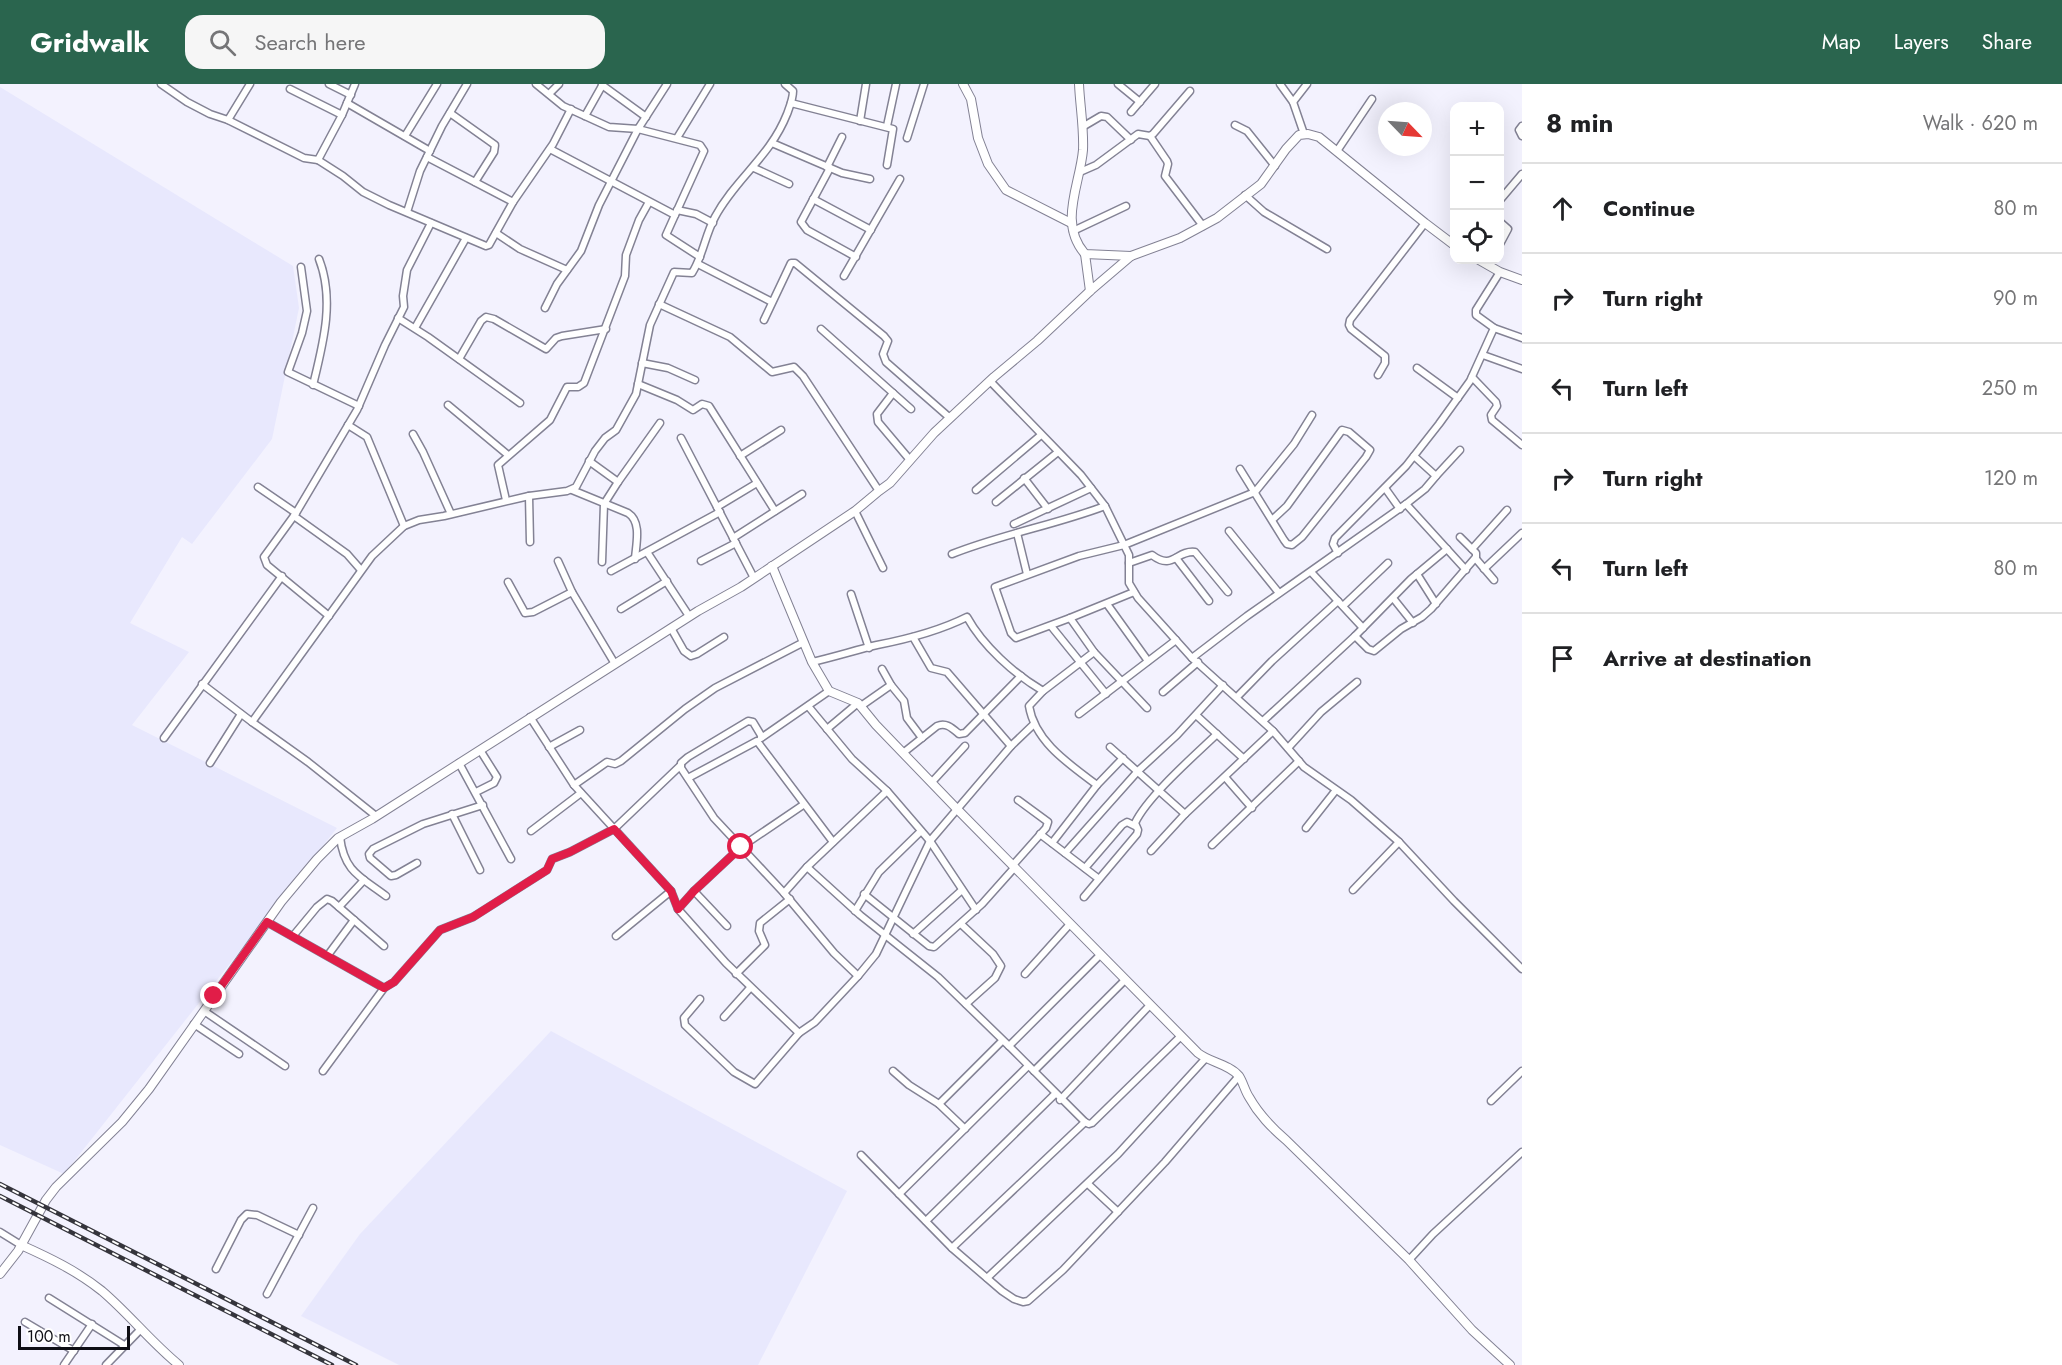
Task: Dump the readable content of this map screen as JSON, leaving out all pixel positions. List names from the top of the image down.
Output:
{
  "scale_bar": "100 m",
  "north": "bottom right",
  "page": {
    "header": "Gridwalk",
    "search": "Search here",
    "nav": ["Map", "Layers", "Share"],
    "heading": ["8 min", "Walk · 620 m"],
    "map_buttons": ["+", "−"],
    "list": [
      ["Continue", "80 m"],
      ["Turn right", "90 m"],
      ["Turn left", "250 m"],
      ["Turn right", "120 m"],
      ["Turn left", "80 m"],
      "Arrive at destination"
    ],
    "scale": "100 m"
  }
}
